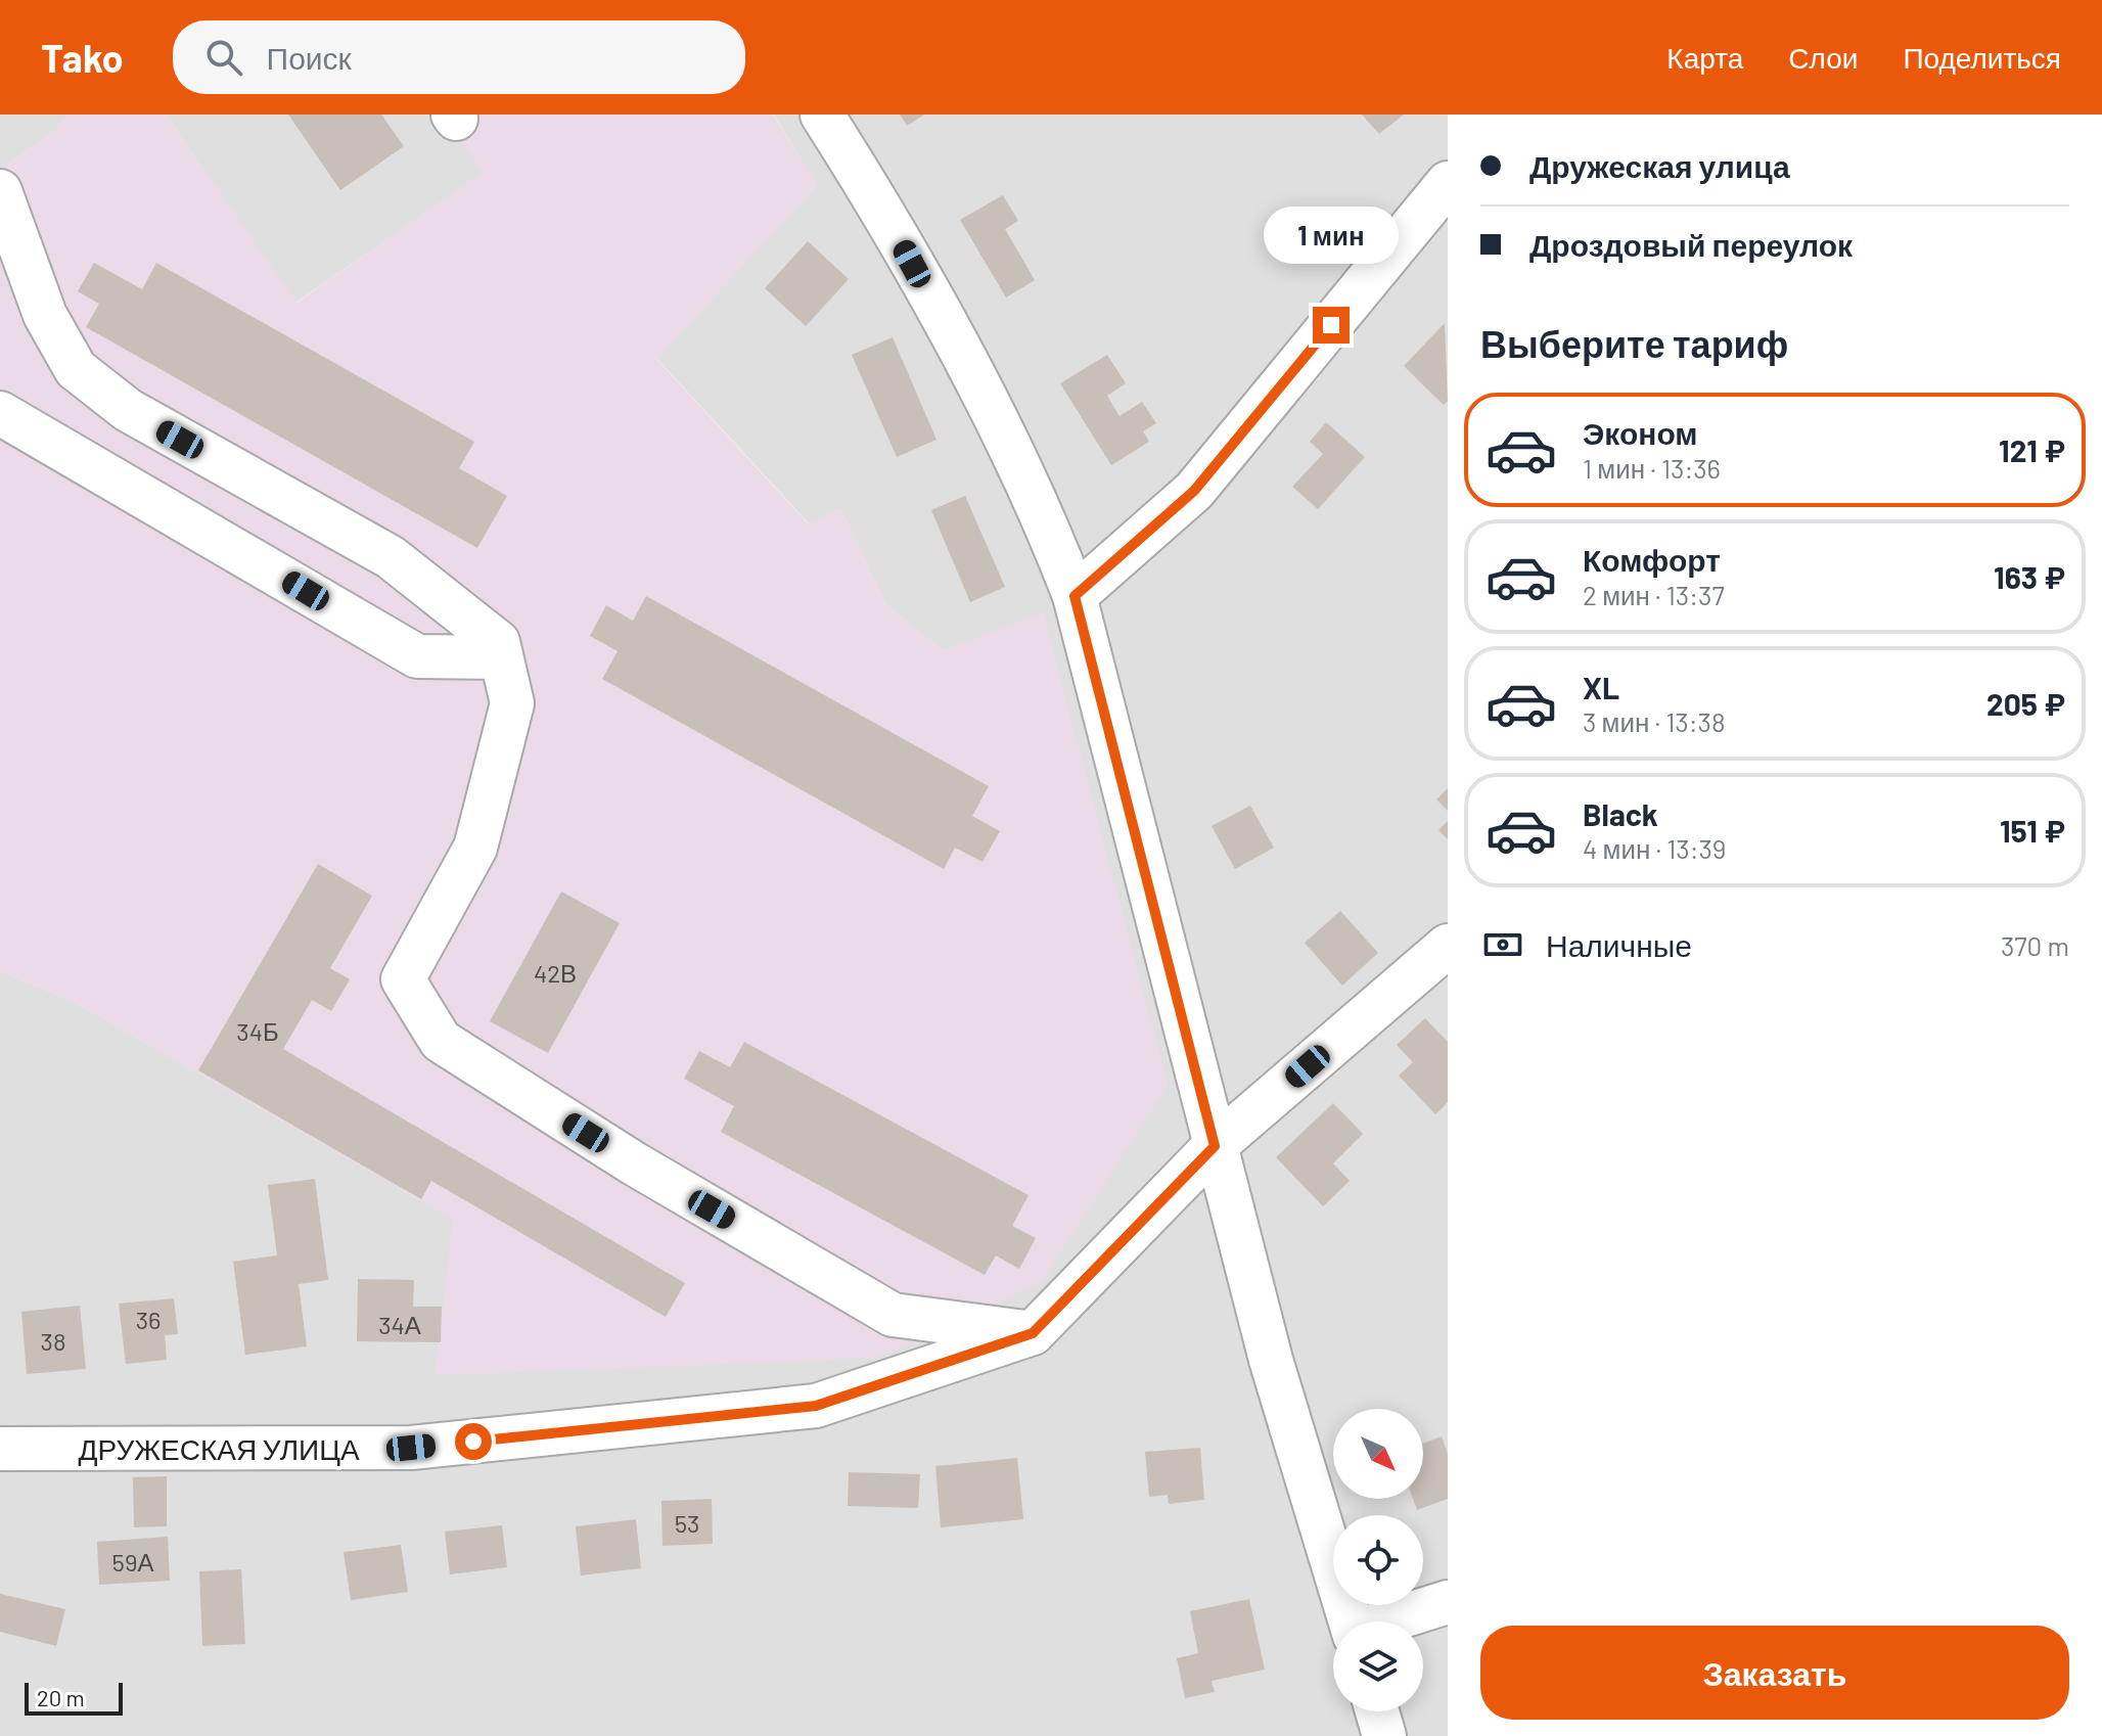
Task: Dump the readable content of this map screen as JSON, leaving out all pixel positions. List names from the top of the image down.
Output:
{
  "streets": {
    "street": ["ДРУЖЕСКАЯ УЛИЦА"]
  },
  "house_numbers": [
    "42В",
    "34Б",
    "36",
    "34А",
    "38",
    "53",
    "59А"
  ],
  "scale_bar": "20 m",
  "north": "bottom right",
  "page": {
    "header": "Tako",
    "search": "Поиск",
    "nav": ["Карта", "Слои", "Поделиться"],
    "banner": ["Дружеская улица", "Дроздовый переулок"],
    "bubble": "1 мин",
    "heading": "Выберите тариф",
    "list": [
      {
        "name": "Эконом",
        "note": "1 мин · 13:36",
        "value": "121 ₽"
      },
      {
        "name": "Комфорт",
        "note": "2 мин · 13:37",
        "value": "163 ₽"
      },
      {
        "name": "XL",
        "note": "3 мин · 13:38",
        "value": "205 ₽"
      },
      {
        "name": "Black",
        "note": "4 мин · 13:39",
        "value": "151 ₽"
      }
    ],
    "pay": ["Наличные", "370 m"],
    "buttons": "Заказать",
    "scale": "20 m"
  }
}
